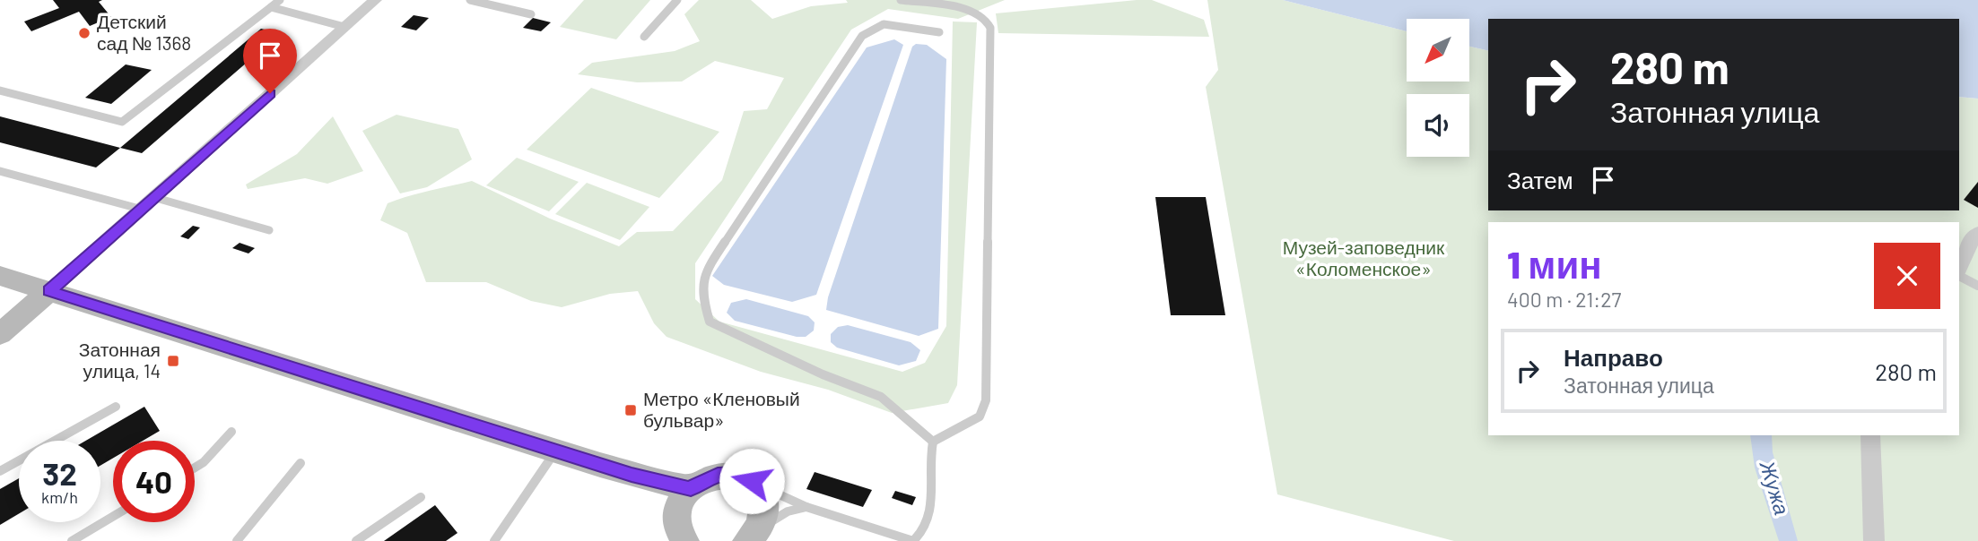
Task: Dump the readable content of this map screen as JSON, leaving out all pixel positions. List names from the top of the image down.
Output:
{
  "water": ["Жужа"],
  "parks": ["Музей-заповедник «Коломенское»"],
  "places": {
    "other": ["Детский сад № 1368"],
    "transit": ["Затонная улица, 14", "Метро «Кленовый бульвар»"]
  },
  "north": "bottom left",
  "page": {
    "turn": ["280 m", "Затонная улица"],
    "then": "Затем",
    "heading": ["1 мин", "400 m · 21:27"],
    "list": [
      {
        "name": "Направо",
        "note": "Затонная улица",
        "value": "280 m"
      }
    ],
    "speed": "32 km/h",
    "limit": "40"
  }
}
